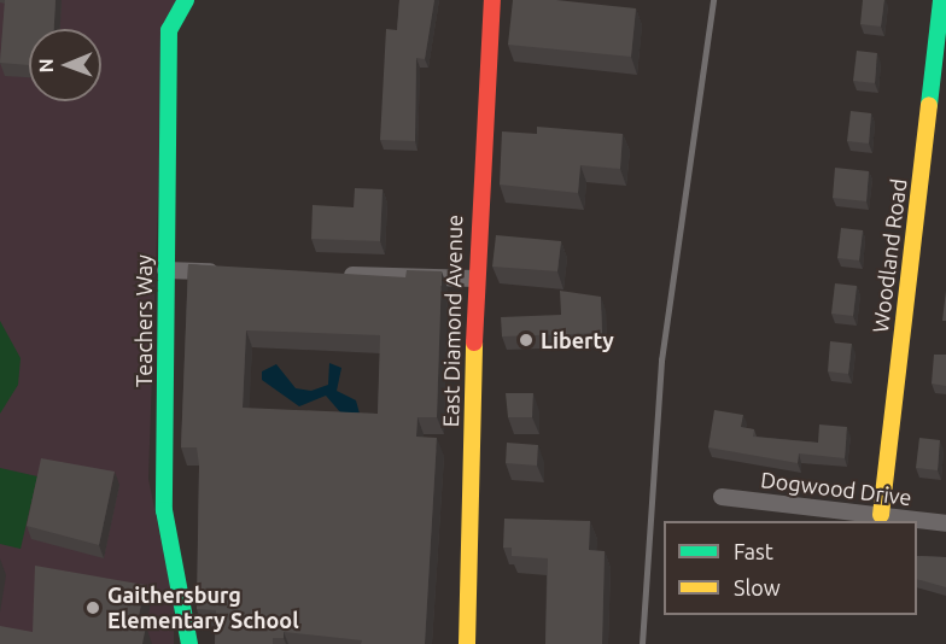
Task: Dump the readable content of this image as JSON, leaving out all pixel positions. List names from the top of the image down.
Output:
{
  "streets": {
    "street": [
      "Woodland Road",
      "Teachers Way",
      "East Diamond Avenue",
      "Dogwood Drive"
    ]
  },
  "crossings": [
    ["Woodland Road", "Dogwood Drive"]
  ],
  "places": ["Liberty", "Gaithersburg Elementary School"],
  "legend": ["Fast", "Slow"],
  "north": "left"
}
